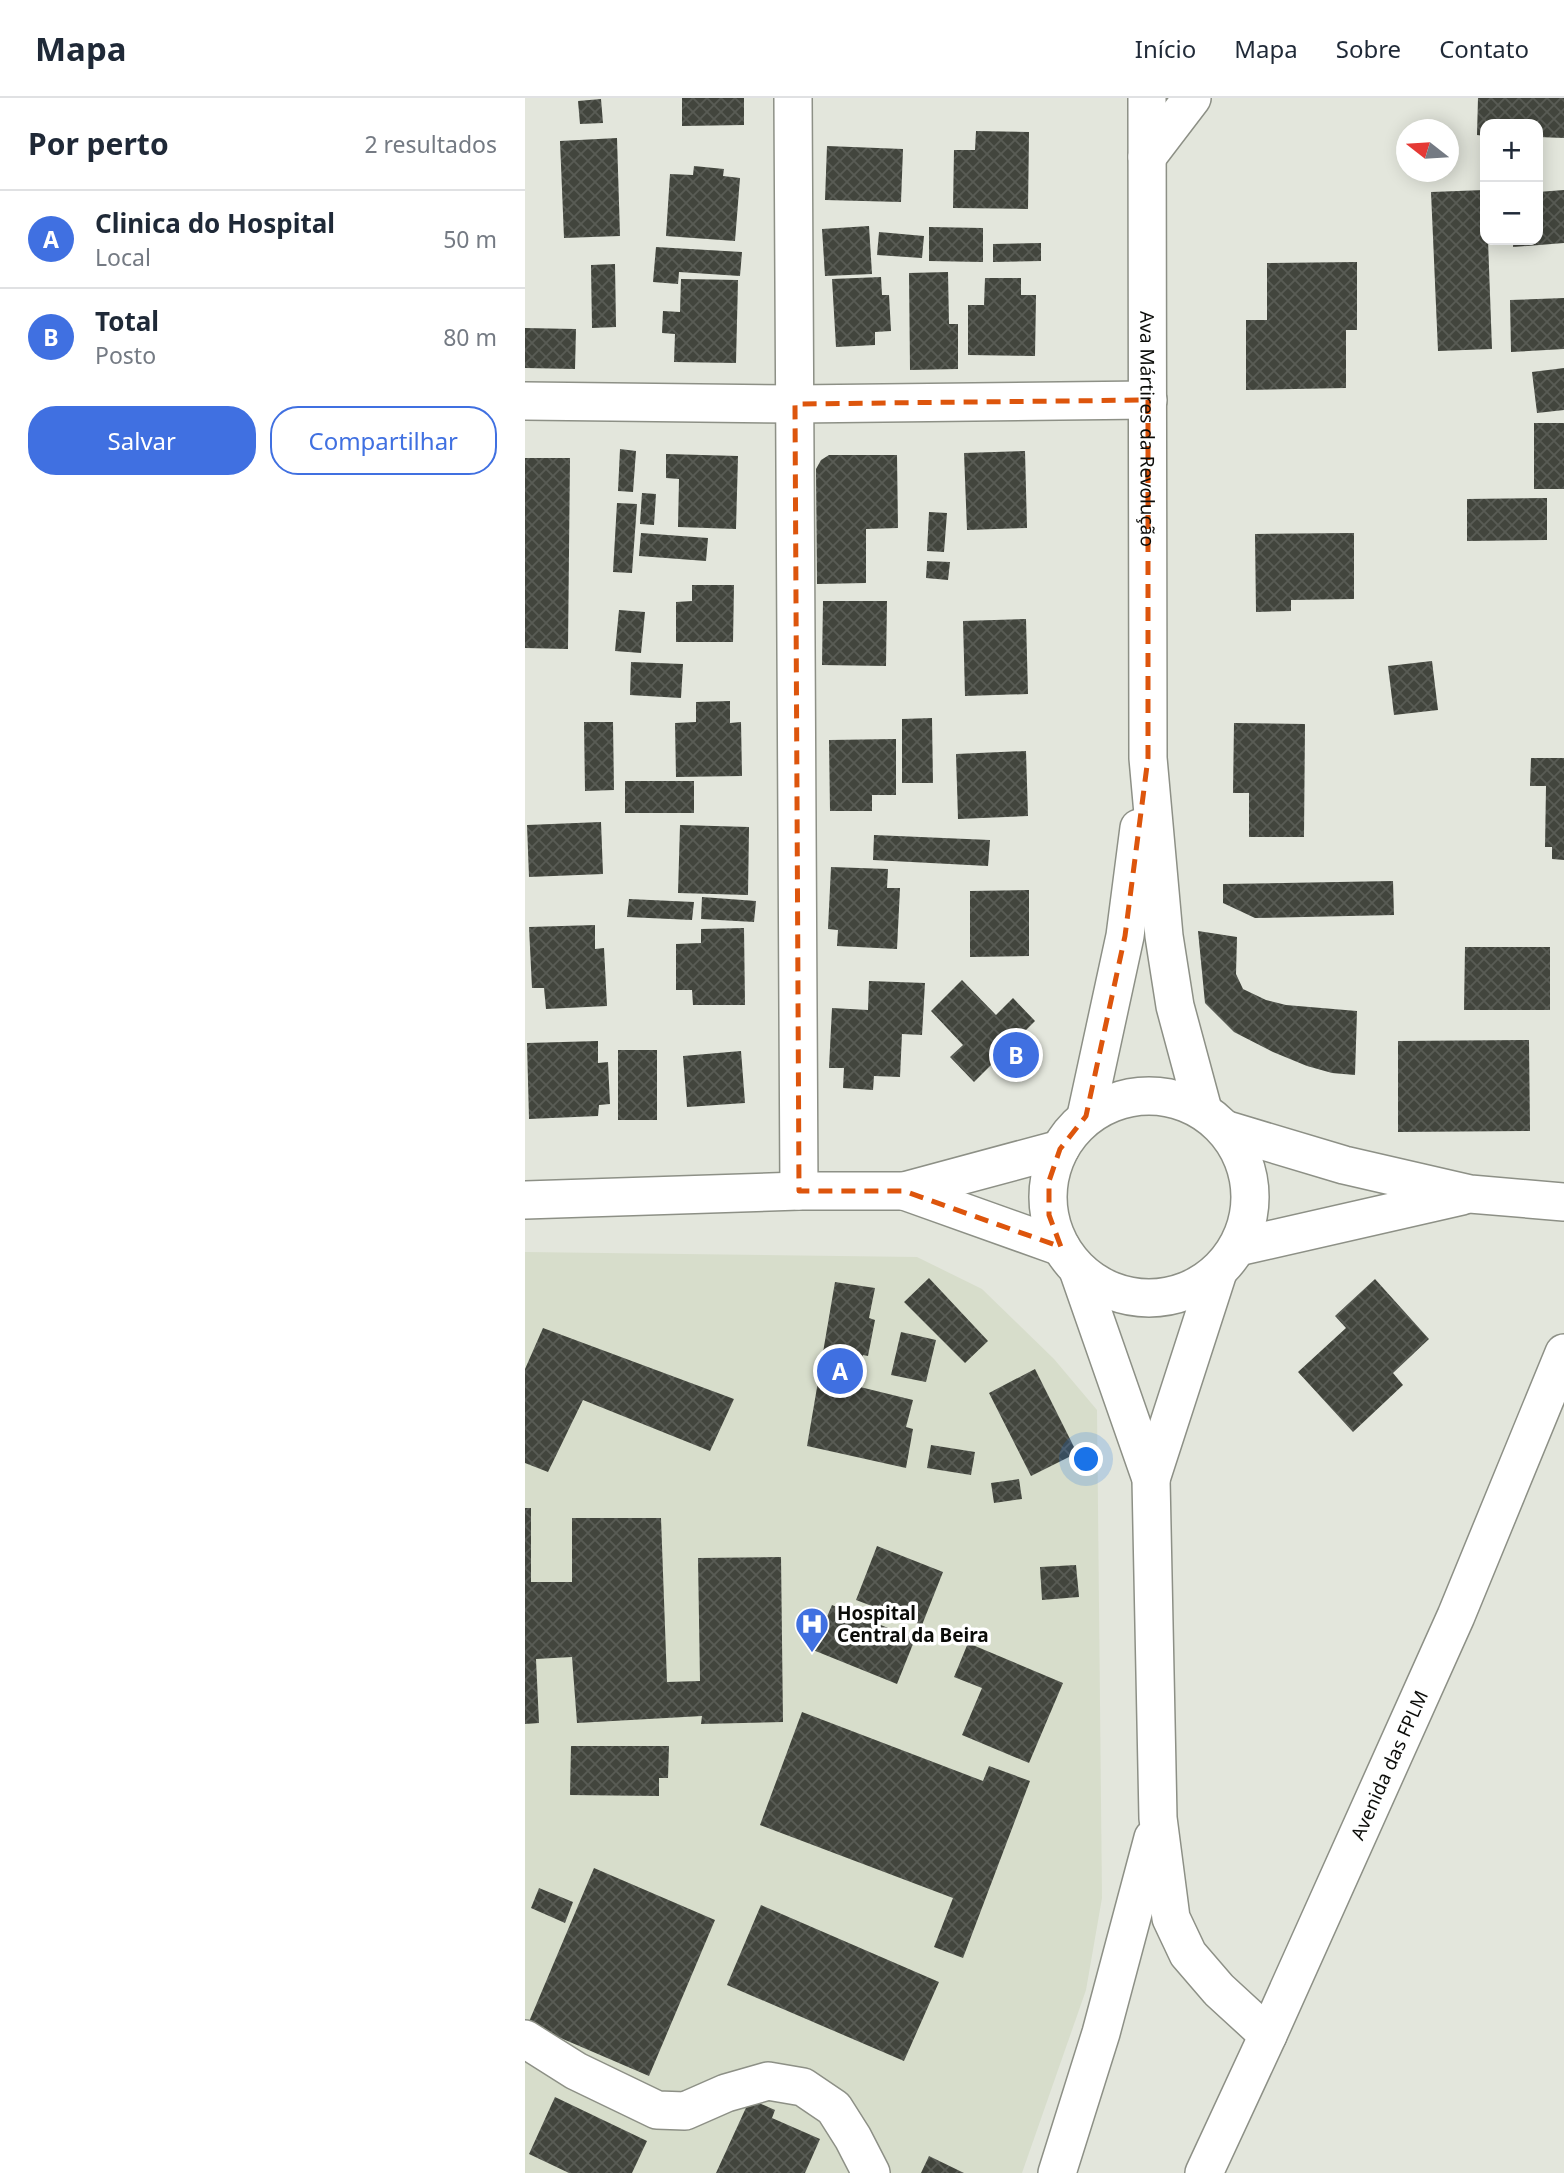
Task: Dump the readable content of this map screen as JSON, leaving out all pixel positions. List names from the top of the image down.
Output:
{
  "streets": {
    "street": ["Ava Mártires da Revolução", "Avenida das FPLM"]
  },
  "places": {
    "hospital": ["Hospital Central da Beira"]
  },
  "north": "left",
  "page": {
    "header": "Mapa",
    "nav": [
      "Início",
      "Mapa",
      "Sobre",
      "Contato"
    ],
    "heading": ["Por perto", "2 resultados"],
    "map_buttons": ["+", "−"],
    "list": [
      {
        "mark": "A",
        "name": "Clinica do Hospital",
        "note": "Local",
        "value": "50 m"
      },
      {
        "mark": "B",
        "name": "Total",
        "note": "Posto",
        "value": "80 m"
      }
    ],
    "buttons": ["Salvar", "Compartilhar"],
    "pins": ["B", "A"]
  }
}
